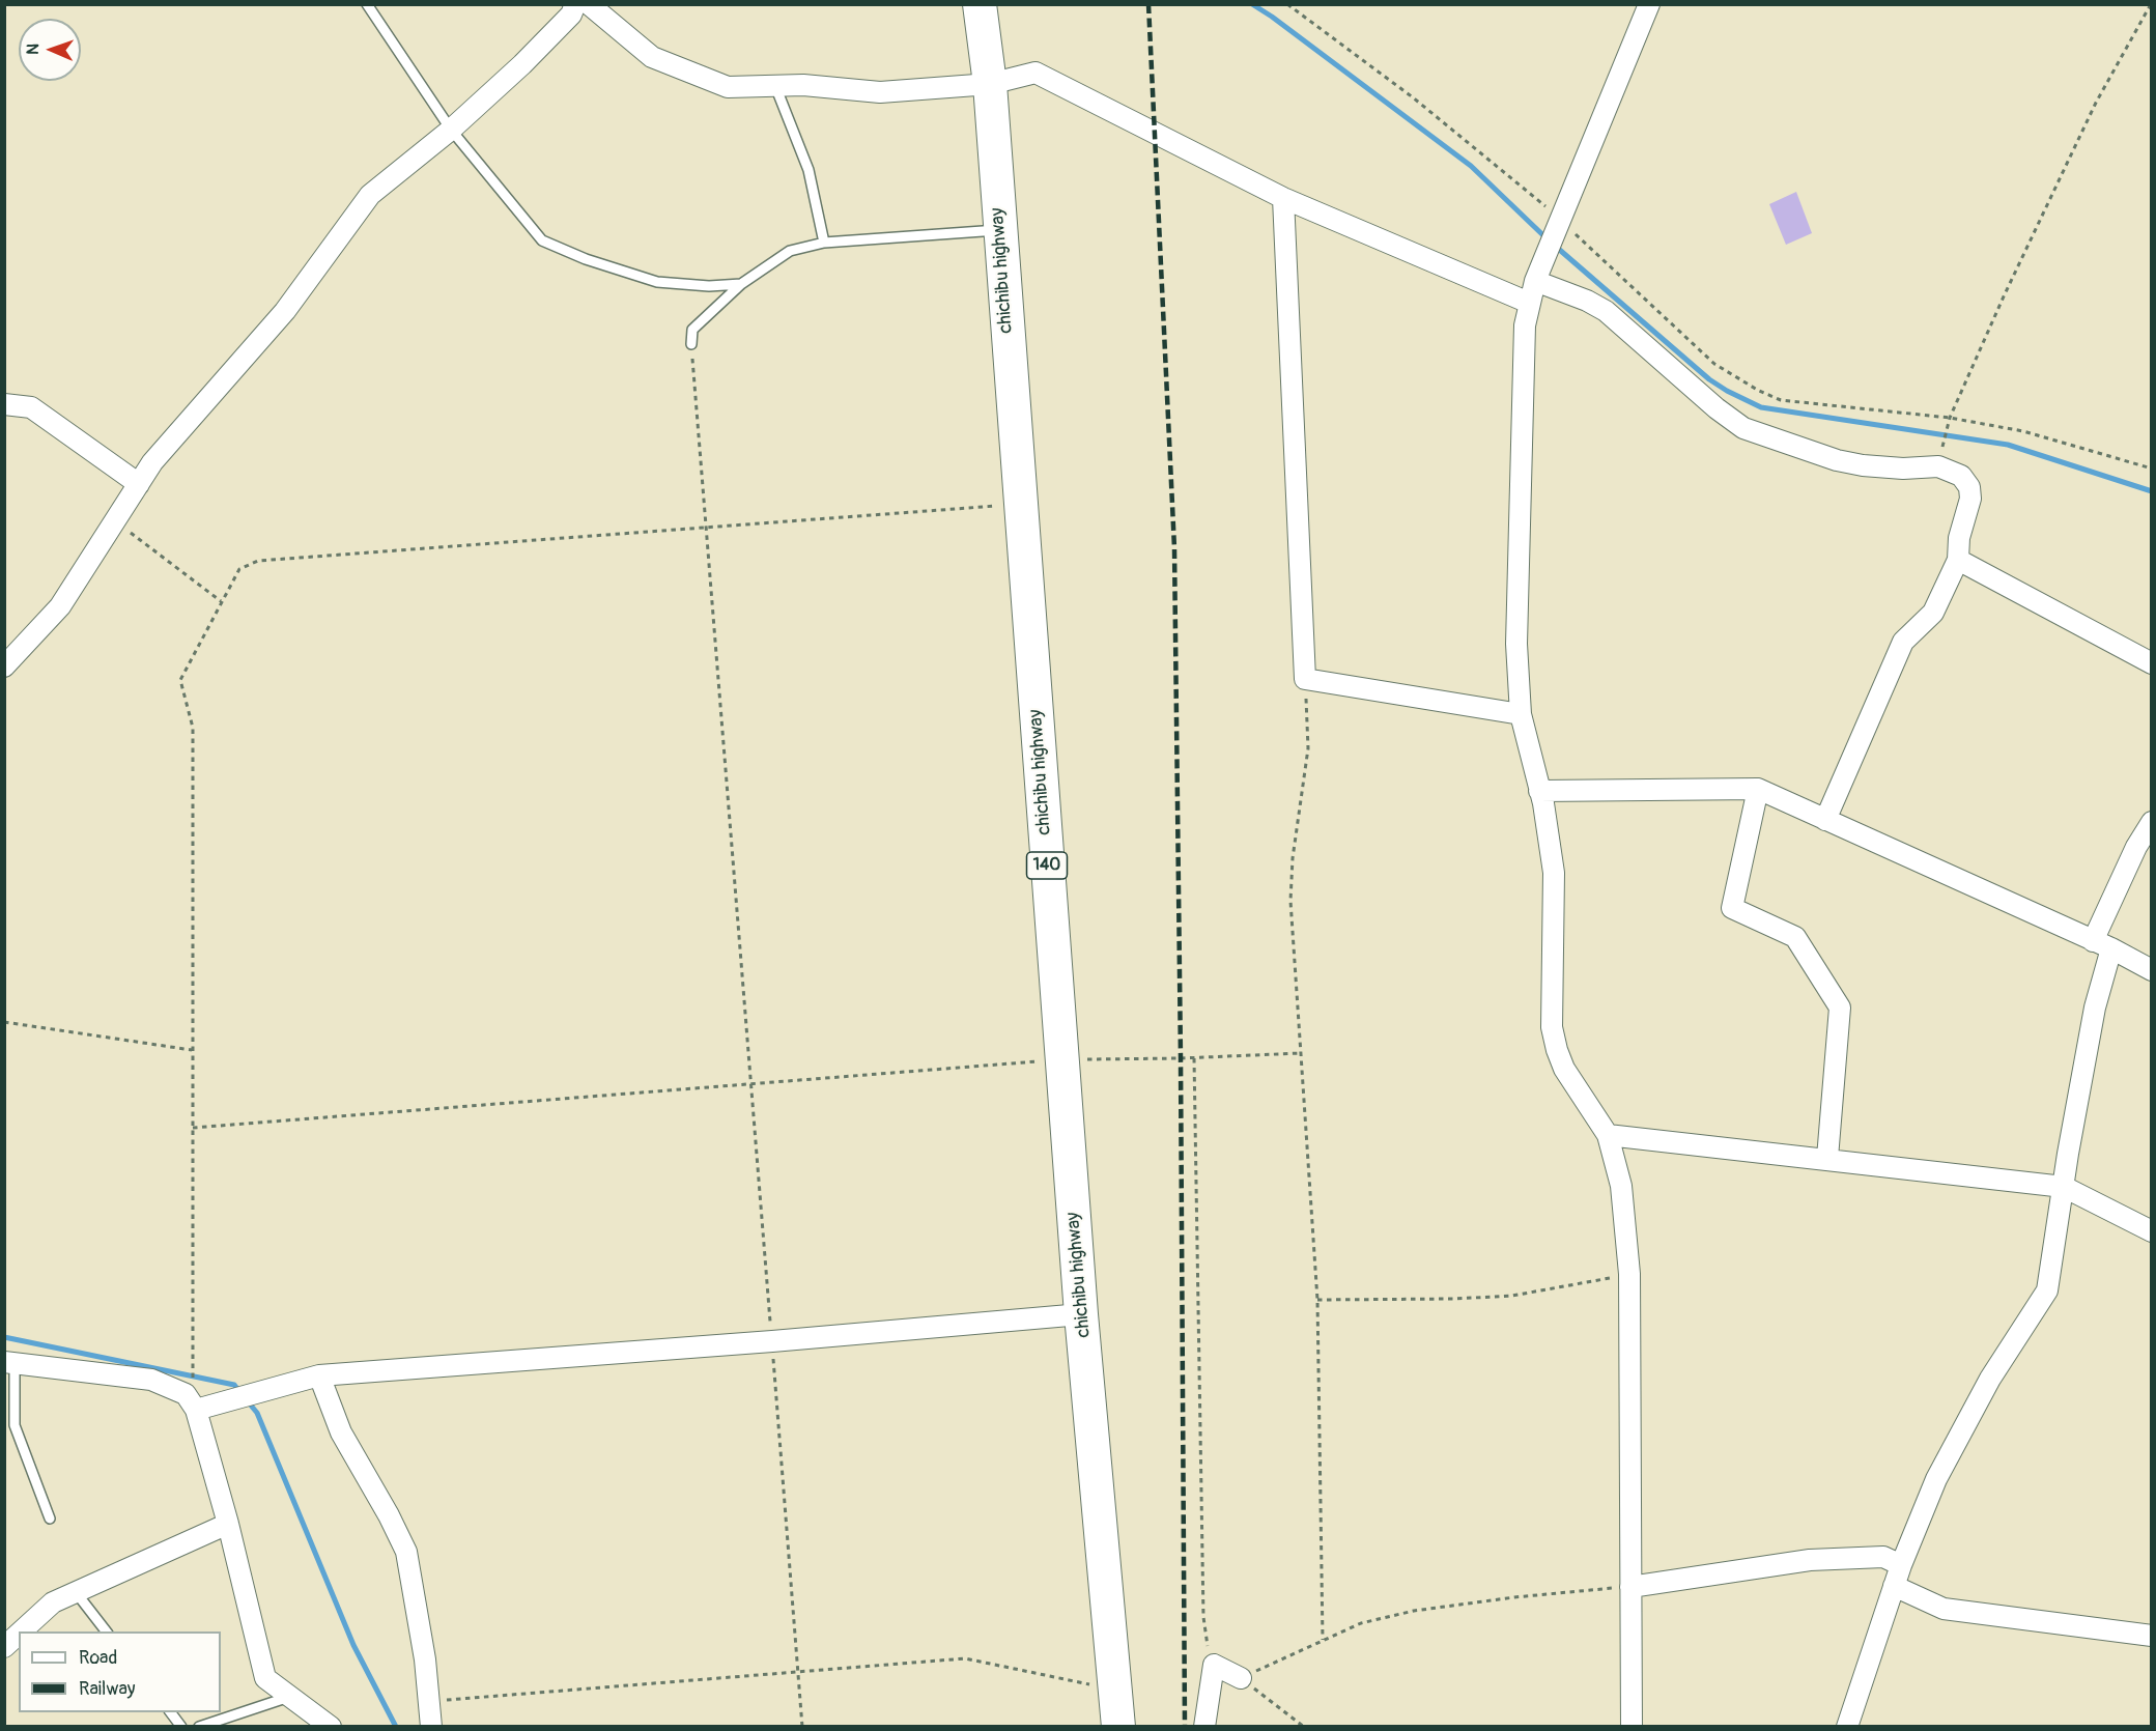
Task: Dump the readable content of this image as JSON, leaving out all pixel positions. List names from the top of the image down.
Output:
{
  "streets": {
    "highway": ["chichibu highway", "140"]
  },
  "legend": ["Road", "Railway"],
  "north": "left"
}
